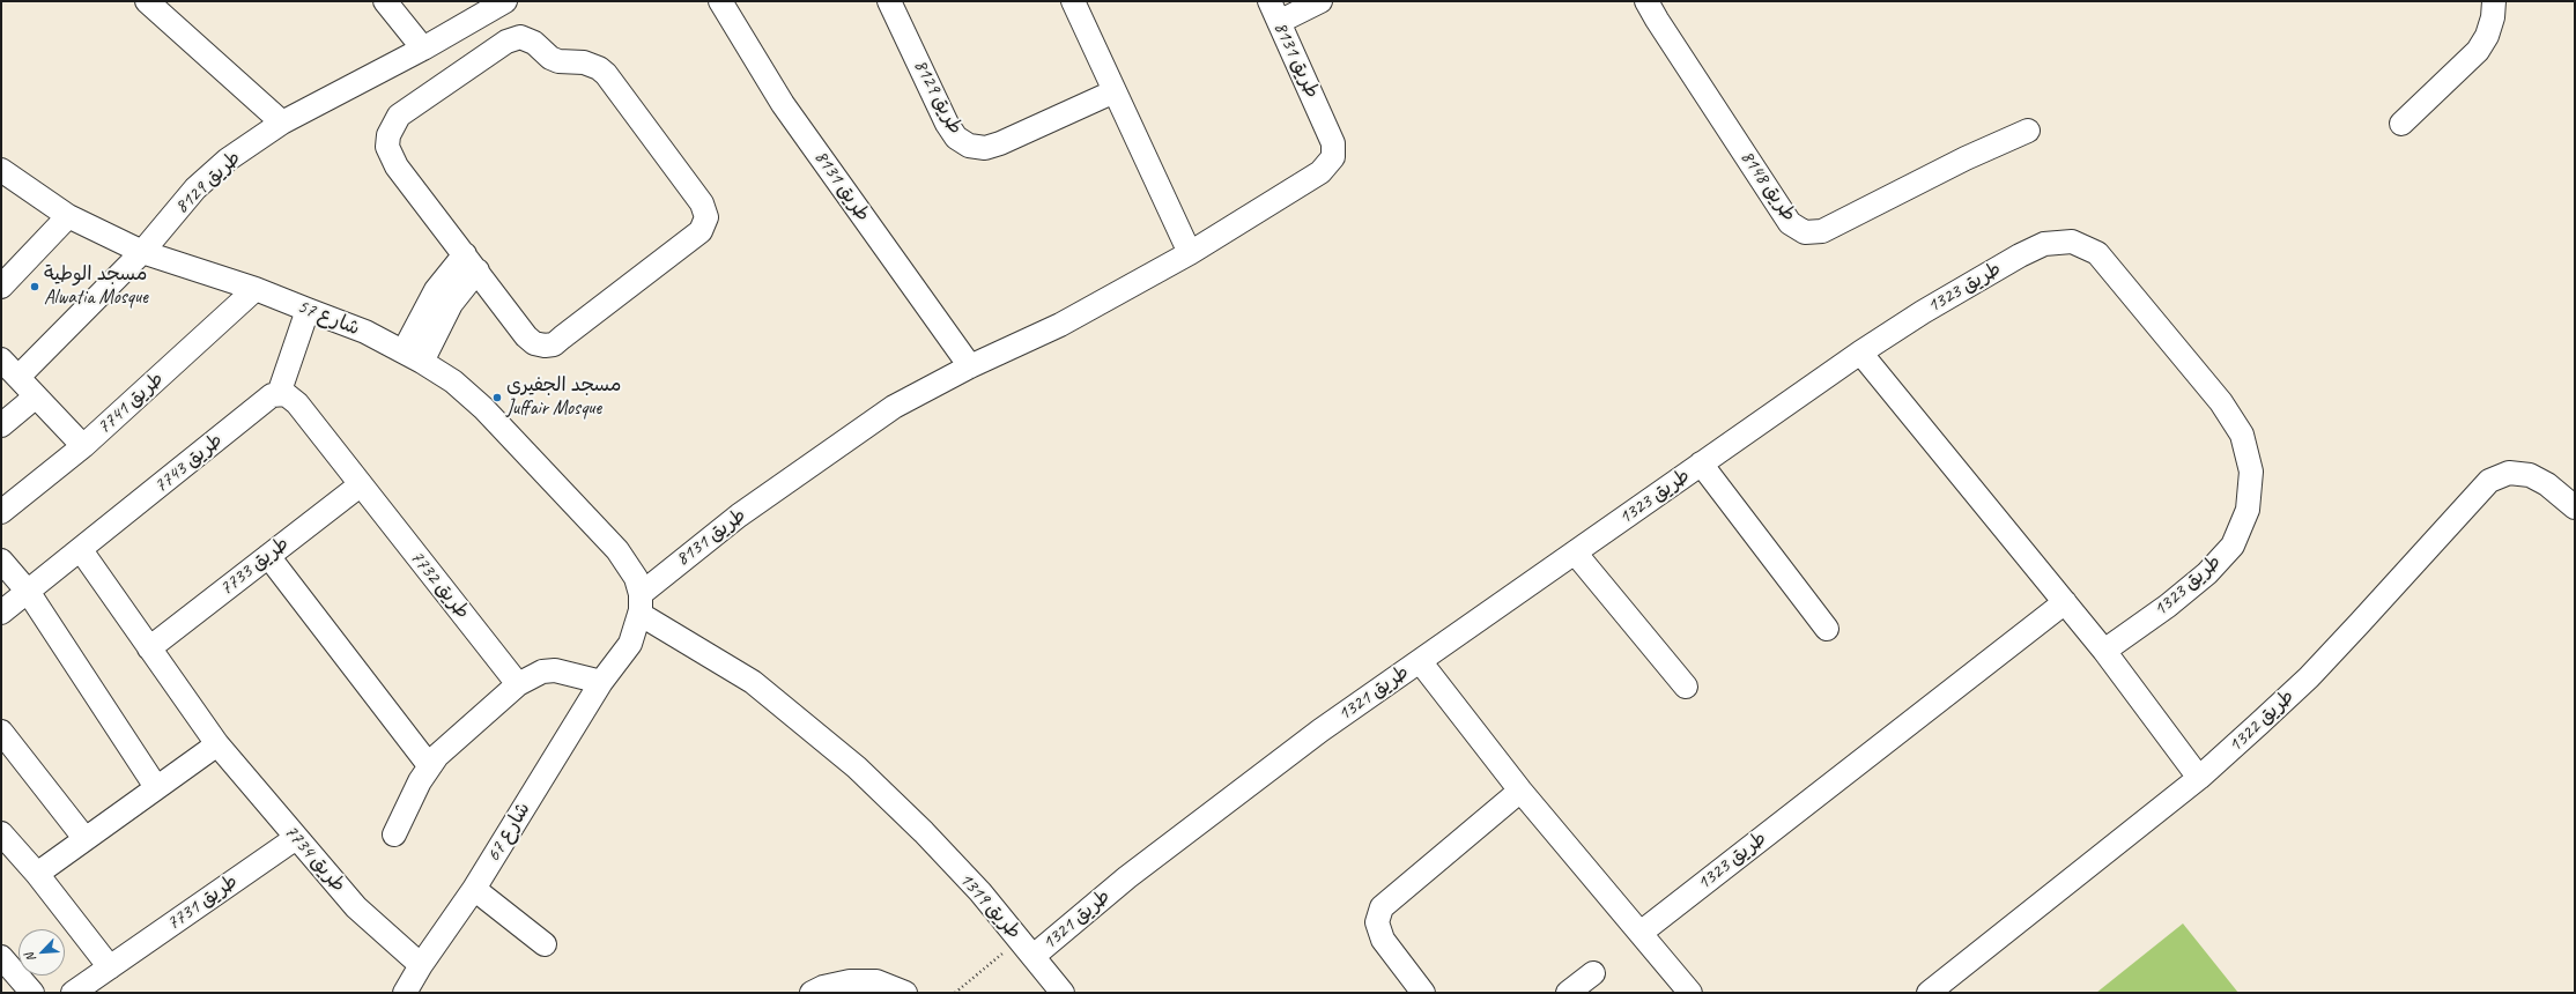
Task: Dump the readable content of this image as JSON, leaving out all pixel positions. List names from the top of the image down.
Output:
{
  "streets": {
    "street": [
      "طريق 8131",
      "طريق 8129",
      "طريق 8148",
      "طريق 1323",
      "شارع 57",
      "طريق 7741",
      "طريق 7743",
      "طريق 7733",
      "طريق 7732",
      "طريق 1321",
      "طريق 1322",
      "شارع 67",
      "طريق 7734",
      "طريق 7731",
      "طريق 1319"
    ]
  },
  "crossings": [
    ["طريق 8131", "شارع 67"],
    ["طريق 8131", "طريق 1319"],
    ["طريق 8129", "شارع 57"],
    ["طريق 1323", "طريق 1321"],
    ["شارع 57", "طريق 7741"],
    ["شارع 57", "شارع 67"],
    ["طريق 7743", "طريق 7734"],
    ["طريق 7733", "طريق 7732"],
    ["طريق 7733", "طريق 7734"],
    ["طريق 1321", "طريق 1319"],
    ["شارع 67", "طريق 7734"],
    ["شارع 67", "طريق 1319"],
    ["طريق 7734", "طريق 7731"]
  ],
  "places": ["مسجد الوطية Alwatia Mosque", "مسجد الجفيري Juffair Mosque"],
  "north": "bottom left"
}
